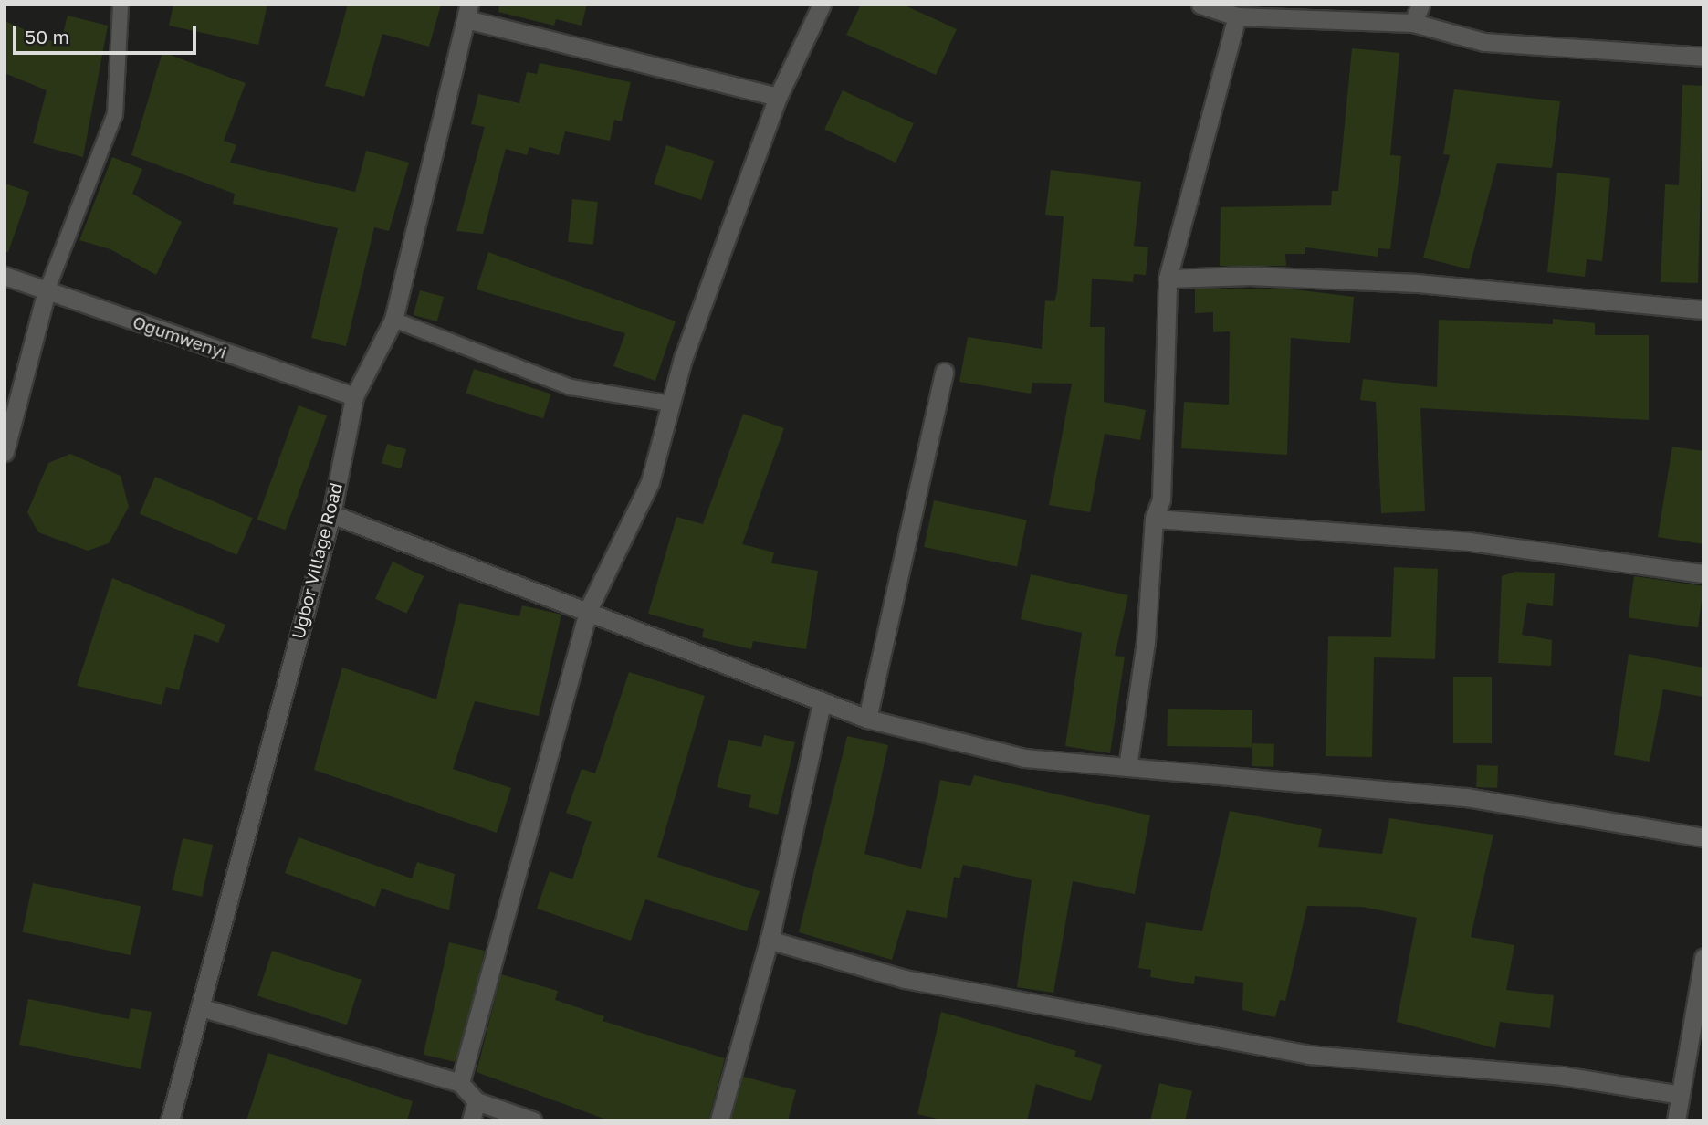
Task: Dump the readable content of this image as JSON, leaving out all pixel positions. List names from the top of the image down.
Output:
{
  "streets": {
    "street": ["Ogumwenyi", "Ugbor Village Road"]
  },
  "crossings": [
    ["Ogumwenyi", "Ugbor Village Road"]
  ],
  "scale_bar": "50 m"
}
